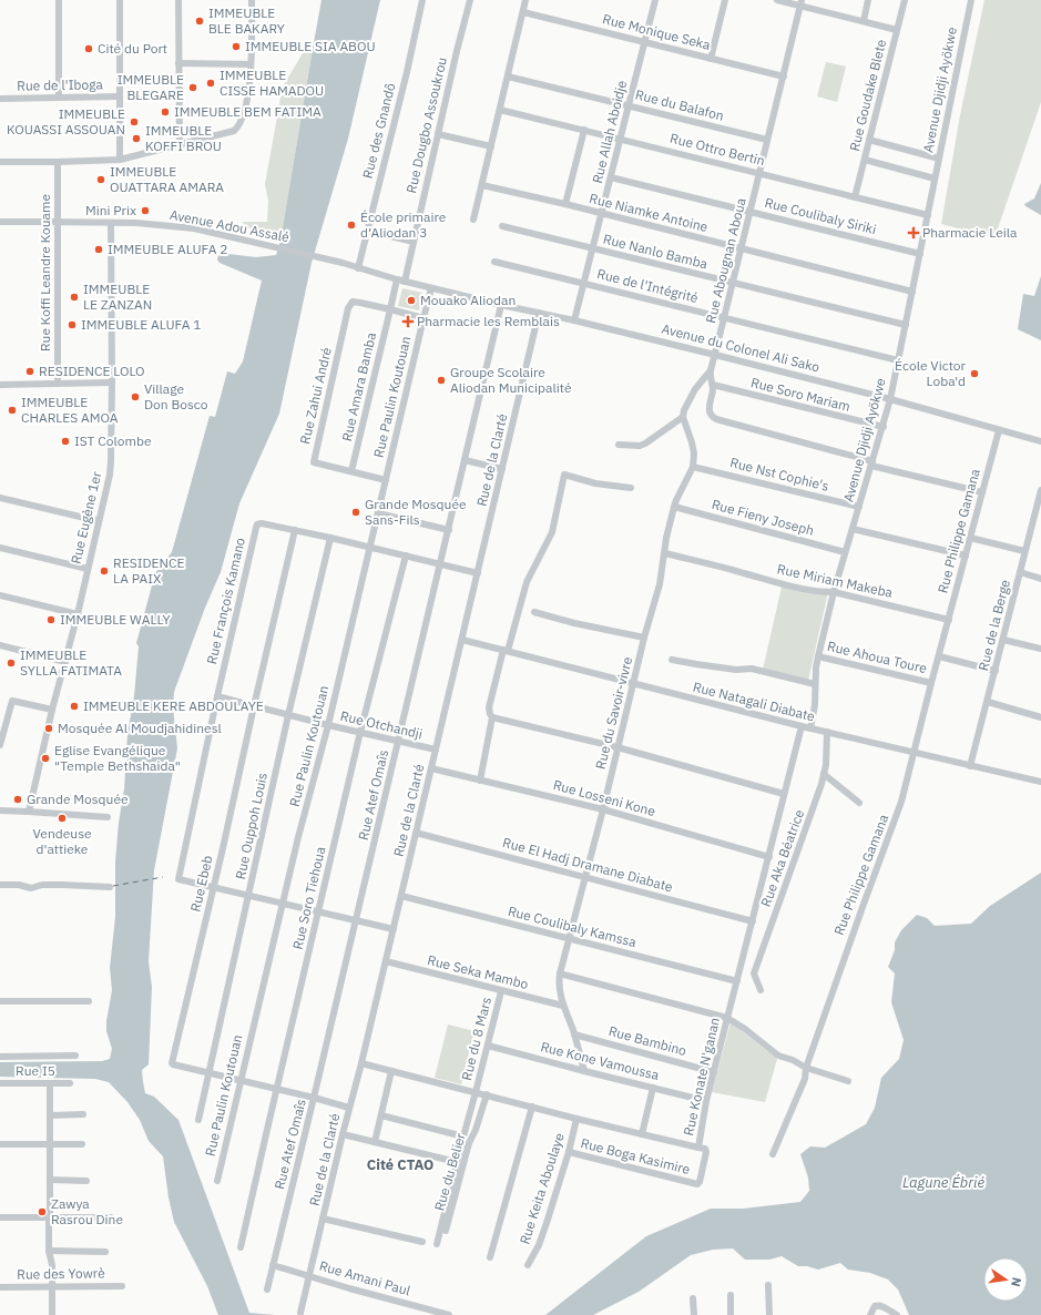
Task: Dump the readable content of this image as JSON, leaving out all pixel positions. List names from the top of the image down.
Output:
{
  "streets": {
    "street": [
      "Rue Monique Seka",
      "Rue de l'Iboga",
      "Avenue Djidji Ayökwe",
      "Rue Goudake Blete",
      "Rue du Balafon",
      "Rue Dougbo Assoukrou",
      "Rue des Gnandô",
      "Rue Allah Aboidje",
      "Rue Ottro Bertin",
      "Rue Niamke Antoine",
      "Rue Coulibaly Siriki",
      "Avenue Adou Assalé",
      "Rue Nanlo Bamba",
      "Rue Abougnan Aboua",
      "Rue Koffi Leandre Kouame",
      "Rue de l'Intégrité",
      "Avenue du Colonel Ali Sako",
      "Rue Amara Bamba",
      "Rue Soro Mariam",
      "Rue Zahui André",
      "Rue Paulin Koutouan",
      "Rue de la Clarté",
      "Rue Nst Cophie's",
      "Rue Eugène 1er",
      "Rue Fieny Joseph",
      "Rue Philippe Gamana",
      "Rue Miriam Makeba",
      "Rue François Kamano",
      "Rue de la Berge",
      "Rue Ahoua Toure",
      "Rue Natagali Diabate",
      "Rue du Savoir-vivre",
      "Rue Otchandji",
      "Rue Atef Omaîs",
      "Rue Losseni Kone",
      "Rue Ouppoh Louis",
      "Rue Aka Béatrice",
      "Rue El Hadj Dramane Diabate",
      "Rue Ebeb",
      "Rue Soro Tiehoua",
      "Rue Coulibaly Kamssa",
      "Rue Seka Mambo",
      "Rue du 8 Mars",
      "Rue Bambino",
      "Rue Kone Vamoussa",
      "Rue I5",
      "Rue Konate N'ganan",
      "Rue Boga Kasimire",
      "Rue du Belier",
      "Rue Keita Aboulaye",
      "Rue des Yowrè",
      "Rue Amani Paul"
    ]
  },
  "crossings": [
    ["Rue Monique Seka", "Rue Allah Aboidje"],
    ["Rue Monique Seka", "Rue Abougnan Aboua"],
    ["Avenue Djidji Ayökwe", "Rue Ottro Bertin"],
    ["Avenue Djidji Ayökwe", "Rue Niamke Antoine"],
    ["Avenue Djidji Ayökwe", "Rue Coulibaly Siriki"],
    ["Avenue Djidji Ayökwe", "Rue Nanlo Bamba"],
    ["Avenue Djidji Ayökwe", "Rue Abougnan Aboua"],
    ["Avenue Djidji Ayökwe", "Rue de l'Intégrité"],
    ["Avenue Djidji Ayökwe", "Avenue du Colonel Ali Sako"],
    ["Avenue Djidji Ayökwe", "Rue Soro Mariam"],
    ["Avenue Djidji Ayökwe", "Rue Nst Cophie's"],
    ["Avenue Djidji Ayökwe", "Rue Fieny Joseph"],
    ["Avenue Djidji Ayökwe", "Rue Miriam Makeba"],
    ["Avenue Djidji Ayökwe", "Rue Ahoua Toure"],
    ["Avenue Djidji Ayökwe", "Rue Natagali Diabate"],
    ["Rue Goudake Blete", "Rue Ottro Bertin"],
    ["Rue du Balafon", "Rue Allah Aboidje"],
    ["Rue du Balafon", "Rue Abougnan Aboua"],
    ["Rue Dougbo Assoukrou", "Avenue Adou Assalé"],
    ["Rue Dougbo Assoukrou", "Avenue du Colonel Ali Sako"],
    ["Rue des Gnandô", "Avenue Adou Assalé"],
    ["Rue Allah Aboidje", "Rue Ottro Bertin"],
    ["Rue Allah Aboidje", "Rue Niamke Antoine"],
    ["Rue Allah Aboidje", "Rue Coulibaly Siriki"],
    ["Rue Allah Aboidje", "Rue Nanlo Bamba"],
    ["Rue Allah Aboidje", "Rue de l'Intégrité"],
    ["Rue Allah Aboidje", "Avenue du Colonel Ali Sako"],
    ["Rue Ottro Bertin", "Rue Abougnan Aboua"],
    ["Rue Niamke Antoine", "Rue Abougnan Aboua"],
    ["Rue Coulibaly Siriki", "Rue Abougnan Aboua"],
    ["Avenue Adou Assalé", "Rue Koffi Leandre Kouame"],
    ["Avenue Adou Assalé", "Avenue du Colonel Ali Sako"],
    ["Avenue Adou Assalé", "Rue Amara Bamba"],
    ["Avenue Adou Assalé", "Rue Eugène 1er"],
    ["Rue Nanlo Bamba", "Rue Abougnan Aboua"],
    ["Rue Abougnan Aboua", "Rue de l'Intégrité"],
    ["Rue Abougnan Aboua", "Avenue du Colonel Ali Sako"],
    ["Rue Abougnan Aboua", "Rue Soro Mariam"],
    ["Avenue du Colonel Ali Sako", "Rue Paulin Koutouan"],
    ["Avenue du Colonel Ali Sako", "Rue de la Clarté"],
    ["Avenue du Colonel Ali Sako", "Rue Philippe Gamana"],
    ["Avenue du Colonel Ali Sako", "Rue Atef Omaîs"],
    ["Rue Amara Bamba", "Rue Zahui André"],
    ["Rue Zahui André", "Rue Paulin Koutouan"],
    ["Rue Paulin Koutouan", "Rue François Kamano"],
    ["Rue Paulin Koutouan", "Rue Otchandji"],
    ["Rue Paulin Koutouan", "Rue Ebeb"],
    ["Rue de la Clarté", "Rue François Kamano"],
    ["Rue de la Clarté", "Rue Natagali Diabate"],
    ["Rue de la Clarté", "Rue Otchandji"],
    ["Rue de la Clarté", "Rue Losseni Kone"],
    ["Rue de la Clarté", "Rue El Hadj Dramane Diabate"],
    ["Rue de la Clarté", "Rue Ebeb"],
    ["Rue de la Clarté", "Rue Coulibaly Kamssa"],
    ["Rue de la Clarté", "Rue Seka Mambo"],
    ["Rue de la Clarté", "Rue Konate N'ganan"],
    ["Rue de la Clarté", "Rue Amani Paul"],
    ["Rue Nst Cophie's", "Rue du Savoir-vivre"],
    ["Rue Fieny Joseph", "Rue du Savoir-vivre"],
    ["Rue Philippe Gamana", "Rue Miriam Makeba"],
    ["Rue Philippe Gamana", "Rue Ahoua Toure"],
    ["Rue Philippe Gamana", "Rue Natagali Diabate"],
    ["Rue Miriam Makeba", "Rue du Savoir-vivre"],
    ["Rue François Kamano", "Rue Otchandji"],
    ["Rue François Kamano", "Rue Atef Omaîs"],
    ["Rue François Kamano", "Rue Ouppoh Louis"],
    ["Rue François Kamano", "Rue Ebeb"],
    ["Rue François Kamano", "Rue Soro Tiehoua"],
    ["Rue de la Berge", "Rue Natagali Diabate"],
    ["Rue Natagali Diabate", "Rue du Savoir-vivre"],
    ["Rue Natagali Diabate", "Rue Aka Béatrice"],
    ["Rue Natagali Diabate", "Rue Konate N'ganan"],
    ["Rue du Savoir-vivre", "Rue Losseni Kone"],
    ["Rue du Savoir-vivre", "Rue El Hadj Dramane Diabate"],
    ["Rue du Savoir-vivre", "Rue Coulibaly Kamssa"],
    ["Rue du Savoir-vivre", "Rue Seka Mambo"],
    ["Rue du Savoir-vivre", "Rue Bambino"],
    ["Rue du Savoir-vivre", "Rue Kone Vamoussa"],
    ["Rue Otchandji", "Rue Atef Omaîs"],
    ["Rue Otchandji", "Rue Ouppoh Louis"],
    ["Rue Otchandji", "Rue Ebeb"],
    ["Rue Otchandji", "Rue Soro Tiehoua"],
    ["Rue Atef Omaîs", "Rue Ebeb"],
    ["Rue Atef Omaîs", "Rue Amani Paul"],
    ["Rue Losseni Kone", "Rue Konate N'ganan"],
    ["Rue Ouppoh Louis", "Rue Ebeb"],
    ["Rue El Hadj Dramane Diabate", "Rue Konate N'ganan"],
    ["Rue Ebeb", "Rue Soro Tiehoua"],
    ["Rue Coulibaly Kamssa", "Rue Konate N'ganan"],
    ["Rue Seka Mambo", "Rue du 8 Mars"],
    ["Rue du 8 Mars", "Rue Kone Vamoussa"],
    ["Rue du 8 Mars", "Rue Konate N'ganan"],
    ["Rue Bambino", "Rue Konate N'ganan"],
    ["Rue Kone Vamoussa", "Rue Konate N'ganan"],
    ["Rue Konate N'ganan", "Rue Boga Kasimire"],
    ["Rue Konate N'ganan", "Rue du Belier"],
    ["Rue Konate N'ganan", "Rue Keita Aboulaye"],
    ["Rue Boga Kasimire", "Rue Keita Aboulaye"]
  ],
  "districts": ["Cité CTAO"],
  "water": ["Lagune Ébrié"],
  "places": {
    "other": [
      "IMMEUBLE BLE BAKARY",
      "IMMEUBLE SIA ABOU",
      "Cité du Port",
      "IMMEUBLE CISSE HAMADOU",
      "IMMEUBLE BLEGARE",
      "IMMEUBLE BEM FATIMA",
      "IMMEUBLE KOUASSI ASSOUAN",
      "IMMEUBLE KOFFI BROU",
      "IMMEUBLE OUATTARA AMARA",
      "Mini Prix",
      "École primaire d’Aliodan 3",
      "IMMEUBLE ALUFA 2",
      "IMMEUBLE LE ZANZAN",
      "Mouako Aliodan",
      "IMMEUBLE ALUFA 1",
      "RESIDENCE LOLO",
      "École Victor Loba'd",
      "Groupe Scolaire Aliodan Municipalité",
      "Village Don Bosco",
      "IMMEUBLE CHARLES AMOA",
      "IST Colombe",
      "Grande Mosquée Sans-Fils",
      "RESIDENCE LA PAIX",
      "IMMEUBLE WALLY",
      "IMMEUBLE SYLLA FATIMATA",
      "IMMEUBLE KERE ABDOULAYE",
      "Mosquée Al Moudjahidinesl",
      "Eglise Evangélique \"Temple Bethshaida\"",
      "Grande Mosquée",
      "Vendeuse d'attieke",
      "Zawya Rasrou Dine"
    ],
    "health": ["Pharmacie Leila", "Pharmacie les Remblais"]
  },
  "north": "right"
}
